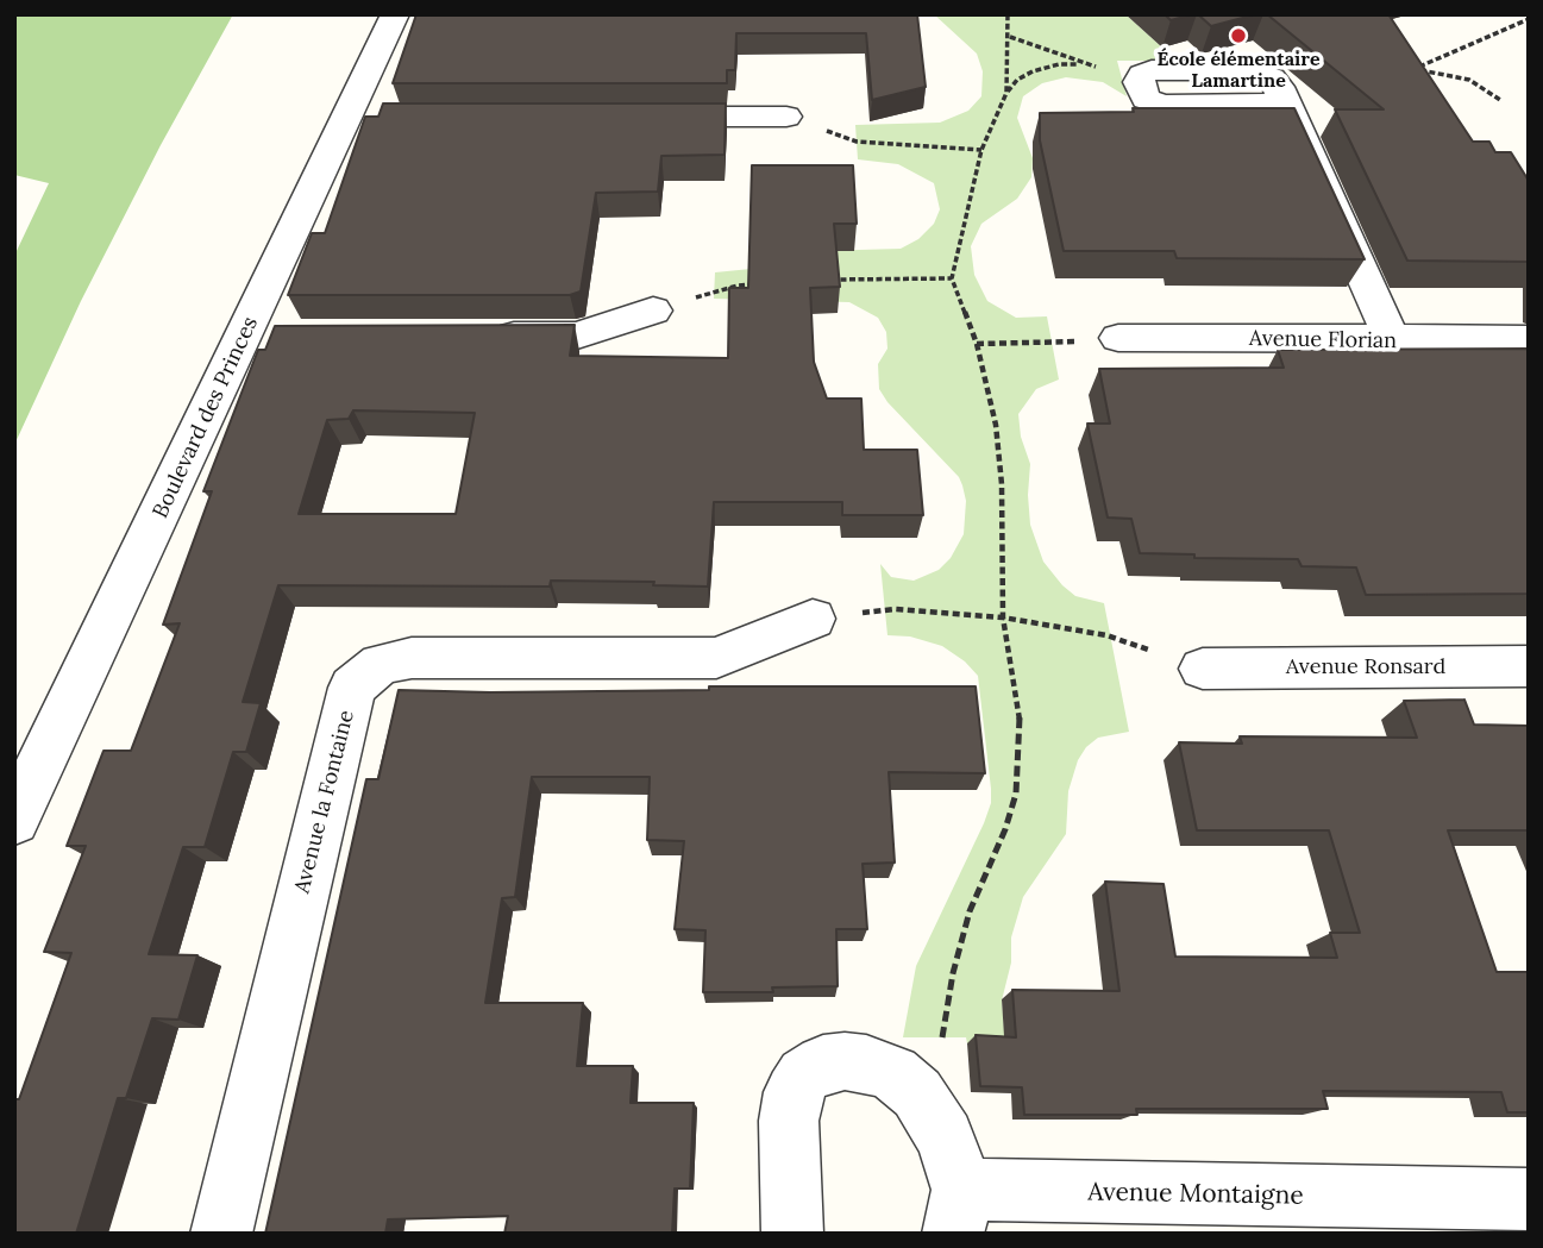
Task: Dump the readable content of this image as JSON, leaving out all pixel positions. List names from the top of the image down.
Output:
{
  "streets": {
    "street": [
      "Avenue Florian",
      "Boulevard des Princes",
      "Avenue Ronsard",
      "Avenue la Fontaine",
      "Avenue Montaigne"
    ]
  },
  "places": ["École élémentaire Lamartine"]
}
